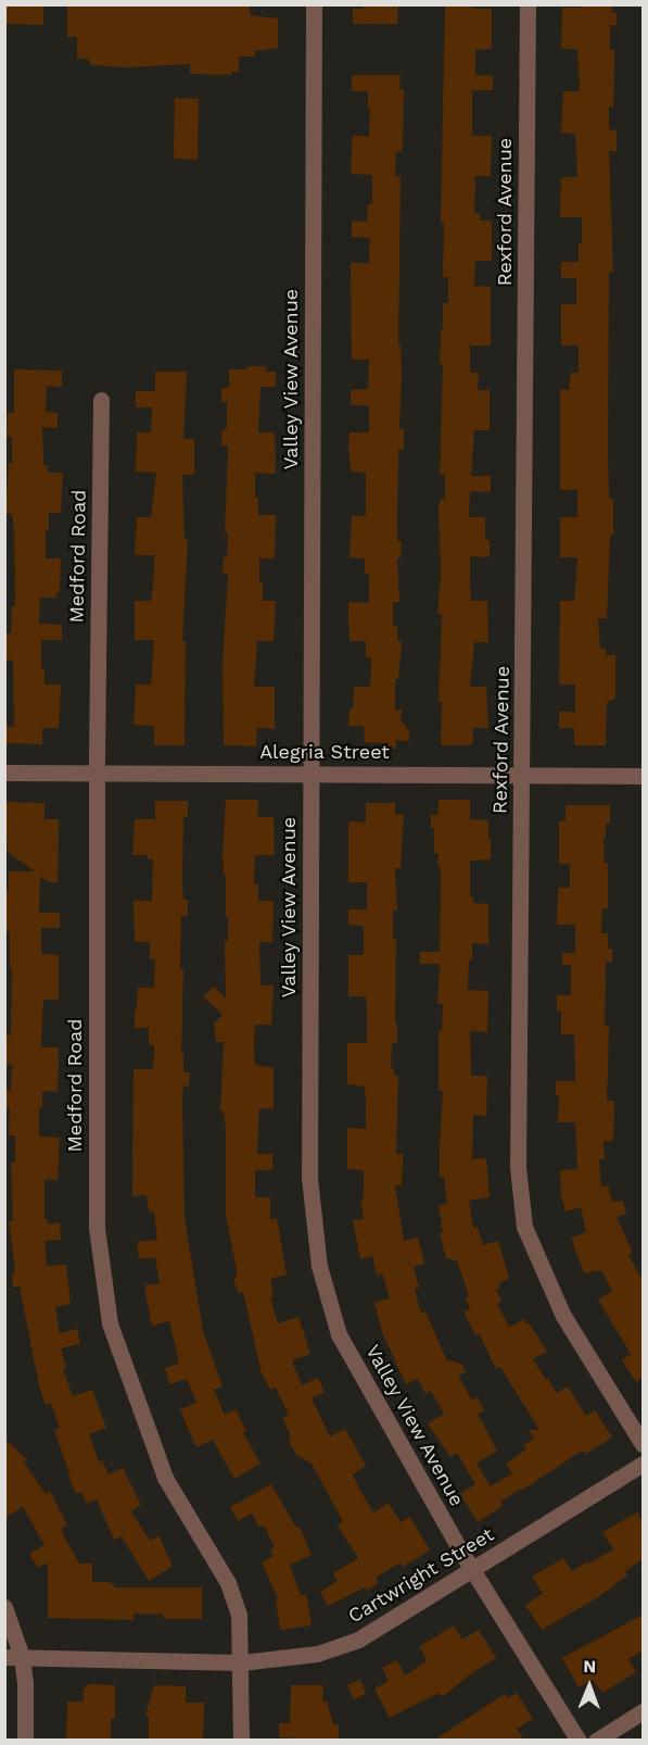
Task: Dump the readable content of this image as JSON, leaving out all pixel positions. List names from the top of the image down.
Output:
{
  "streets": {
    "street": [
      "Rexford Avenue",
      "Valley View Avenue",
      "Medford Road",
      "Alegria Street",
      "Cartwright Street"
    ]
  },
  "crossings": [
    ["Rexford Avenue", "Alegria Street"],
    ["Valley View Avenue", "Alegria Street"],
    ["Valley View Avenue", "Cartwright Street"],
    ["Medford Road", "Alegria Street"],
    ["Medford Road", "Cartwright Street"]
  ],
  "north": "top"
}
